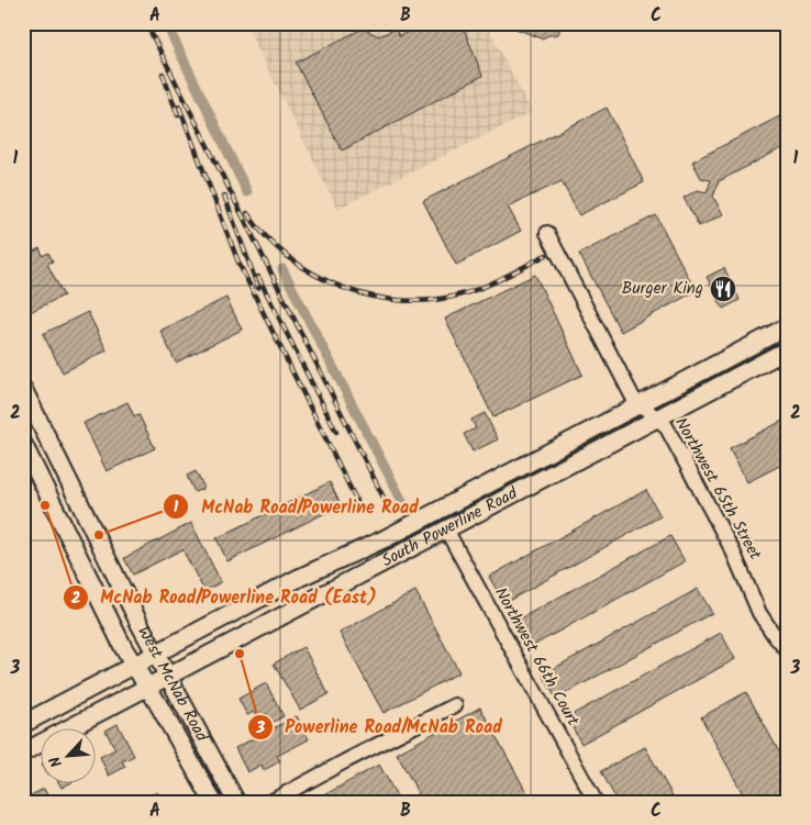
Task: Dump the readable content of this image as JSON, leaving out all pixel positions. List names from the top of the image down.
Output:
{
  "streets": {
    "main road": ["South Powerline Road", "West McNab Road"],
    "street": ["Northwest 65th Street", "Northwest 66th Court"]
  },
  "crossings": [
    ["Northwest 65th Street", "South Powerline Road"],
    ["South Powerline Road", "Northwest 66th Court"],
    ["South Powerline Road", "West McNab Road"]
  ],
  "places": {
    "restaurant": ["Burger King"],
    "other": ["McNab Road/Powerline Road (East)", "McNab Road/Powerline Road", "Powerline Road/McNab Road"]
  },
  "north": "bottom left",
  "grid": {
    "columns": ["A", "B", "C"],
    "rows": ["1", "2", "3"]
  }
}
